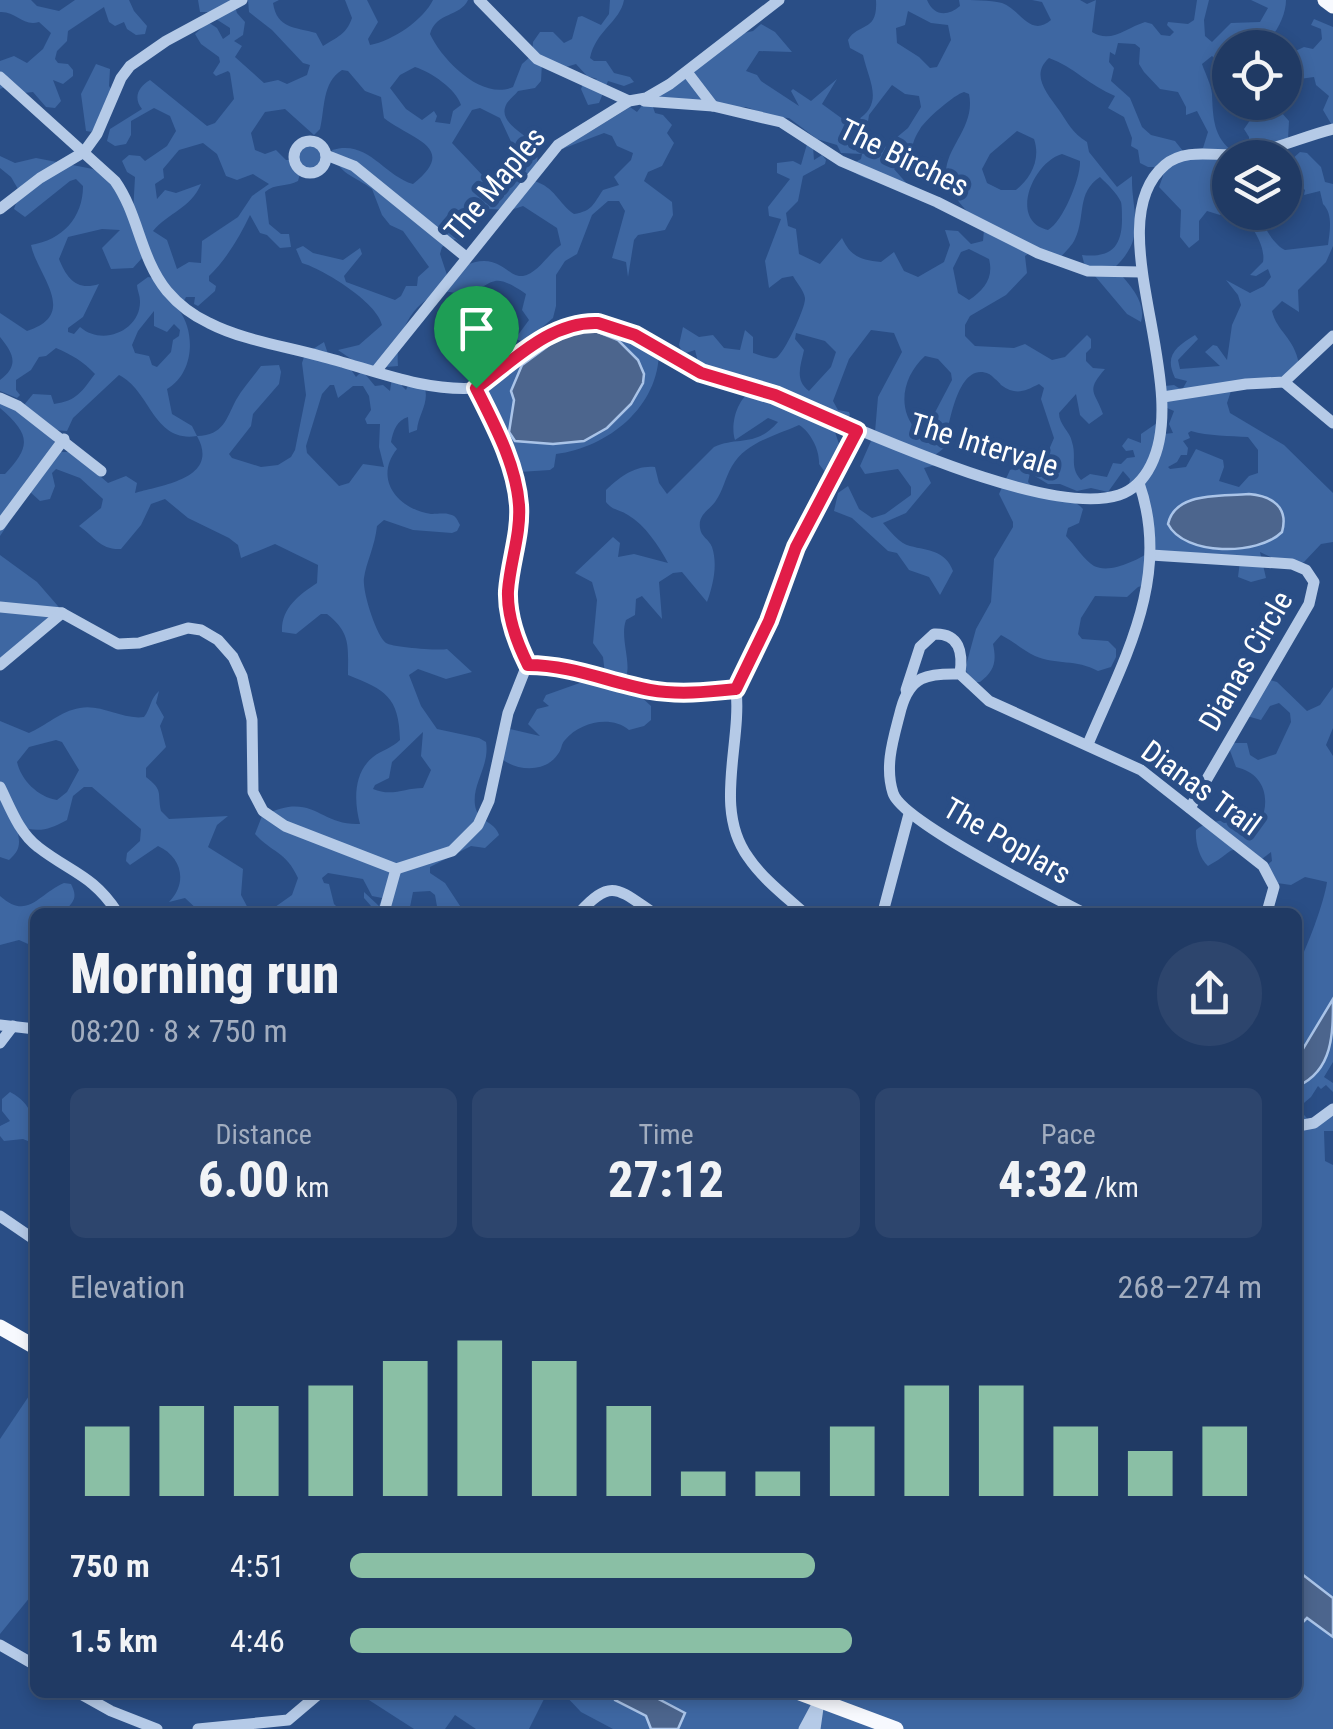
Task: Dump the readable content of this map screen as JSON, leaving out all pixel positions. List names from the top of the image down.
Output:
{
  "streets": {
    "street": [
      "The Birches",
      "The Maples",
      "The Intervale",
      "Dianas Circle",
      "Dianas Trail",
      "The Poplars"
    ]
  },
  "crossings": [
    ["The Birches", "The Maples"],
    ["Dianas Circle", "Dianas Trail"],
    ["Dianas Trail", "The Poplars"]
  ],
  "page": {
    "heading": ["Morning run", "08:20 · 8 × 750 m"],
    "stats": [
      ["Distance", "6.00 km"],
      ["Time", "27:12"],
      ["Pace", "4:32 /km"]
    ],
    "chart": ["Elevation", "268–274 m"],
    "list": [
      {
        "name": "750 m",
        "note": "4:51"
      },
      {
        "name": "1.5 km",
        "note": "4:46"
      }
    ]
  }
}
